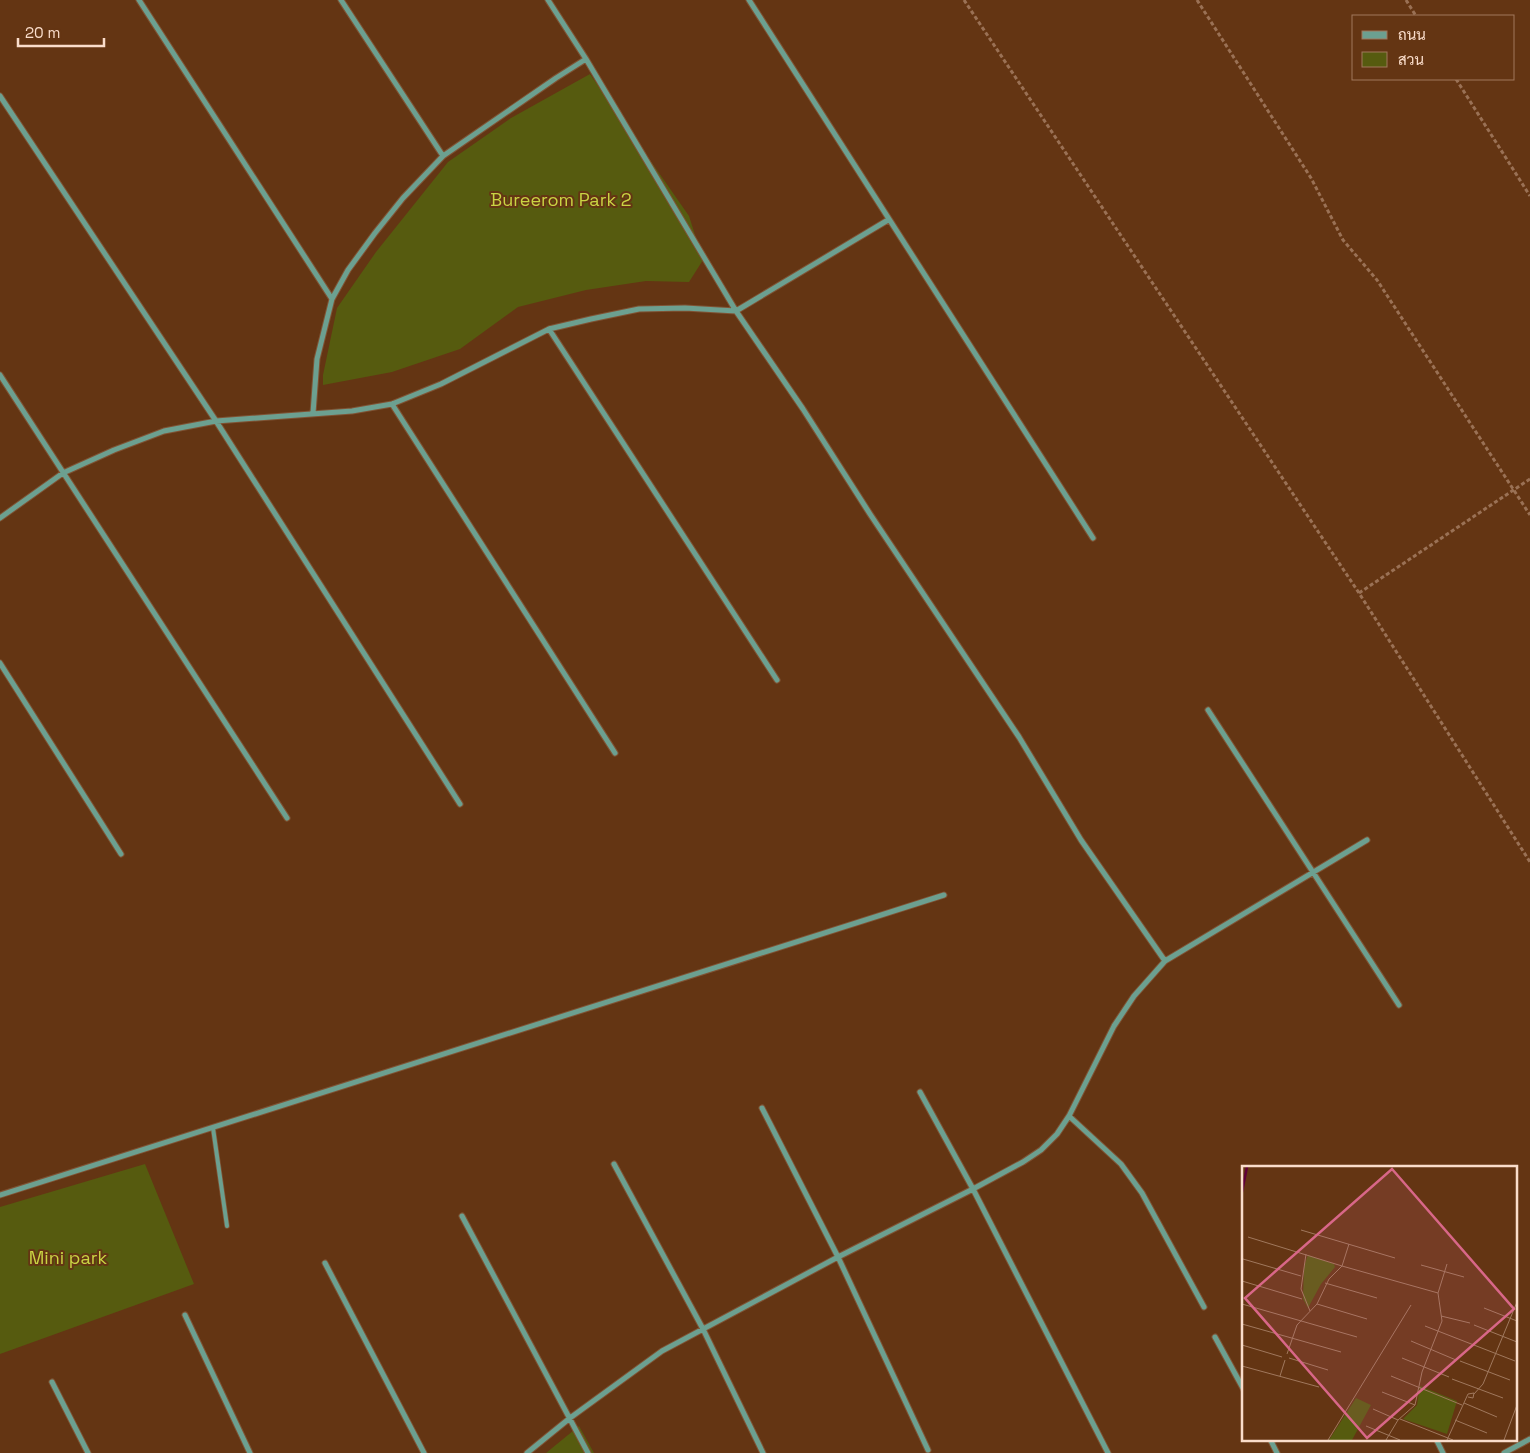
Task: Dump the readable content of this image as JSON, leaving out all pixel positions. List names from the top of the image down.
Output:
{
  "parks": ["Bureerom Park 2", "Mini park"],
  "legend": ["ถนน", "สวน"],
  "scale_bar": "20 m"
}
